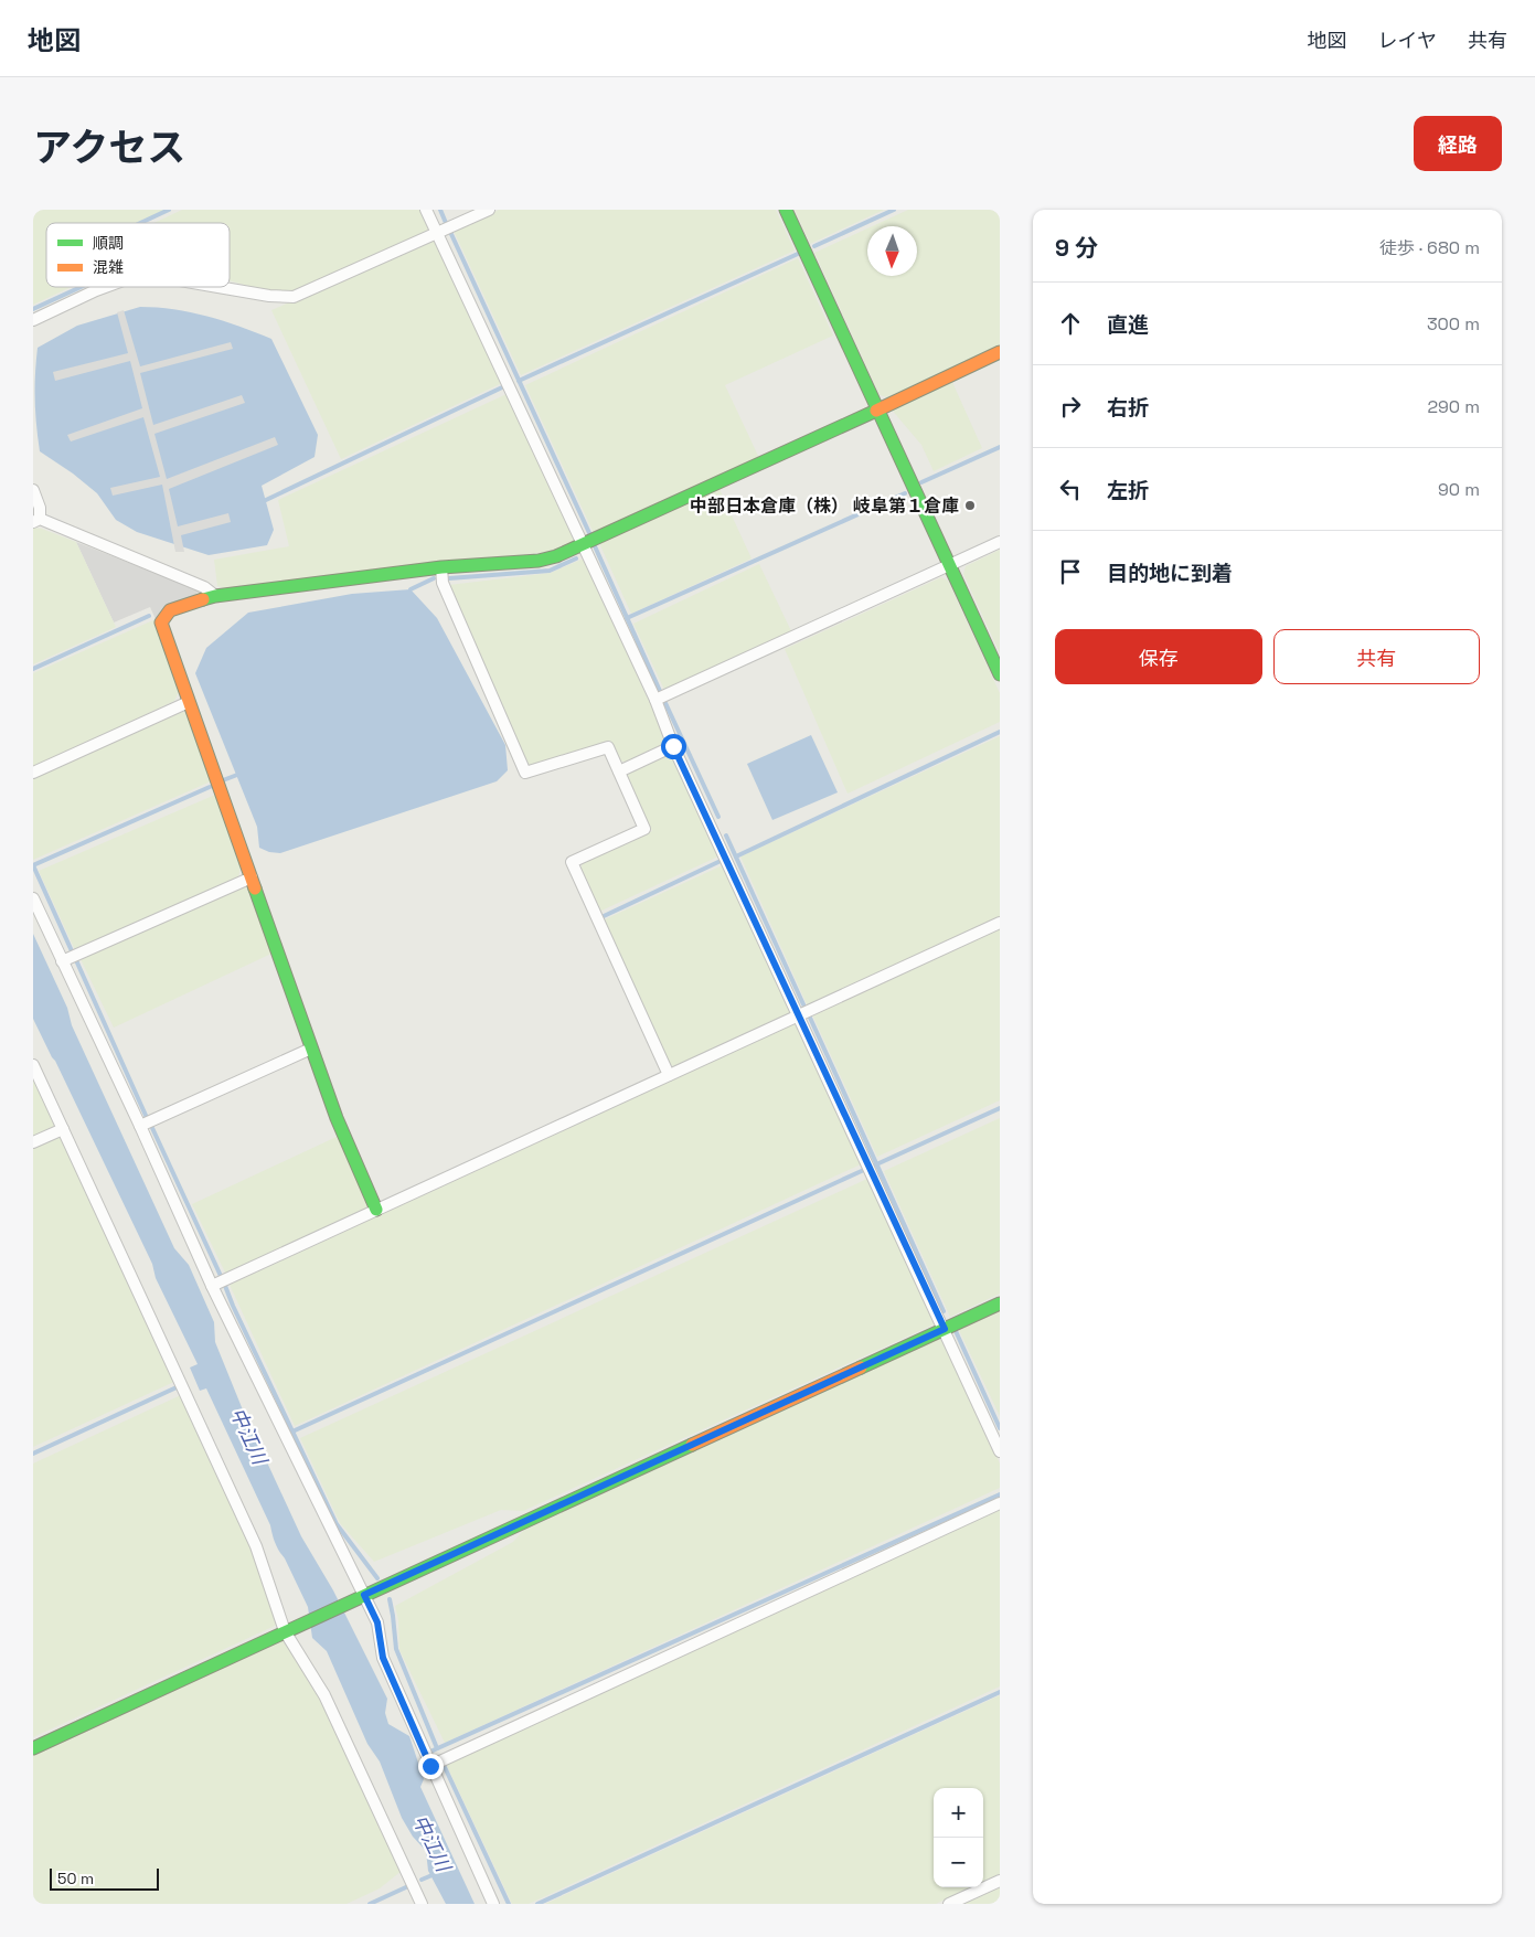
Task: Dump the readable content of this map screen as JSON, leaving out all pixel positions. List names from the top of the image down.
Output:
{
  "water": ["中江川"],
  "places": ["中部日本倉庫（株） 岐阜第１倉庫"],
  "legend": ["順調", "混雑"],
  "scale_bar": "50 m",
  "north": "bottom",
  "page": {
    "header": "地図",
    "nav": ["地図", "レイヤ", "共有"],
    "title": "アクセス",
    "buttons": [
      "経路",
      ["保存", "共有"]
    ],
    "heading": ["9 分", "徒歩 · 680 m"],
    "list": [
      ["直進", "300 m"],
      ["右折", "290 m"],
      ["左折", "90 m"],
      "目的地に到着"
    ],
    "map_buttons": ["+", "−"],
    "scale": "50 m"
  }
}
